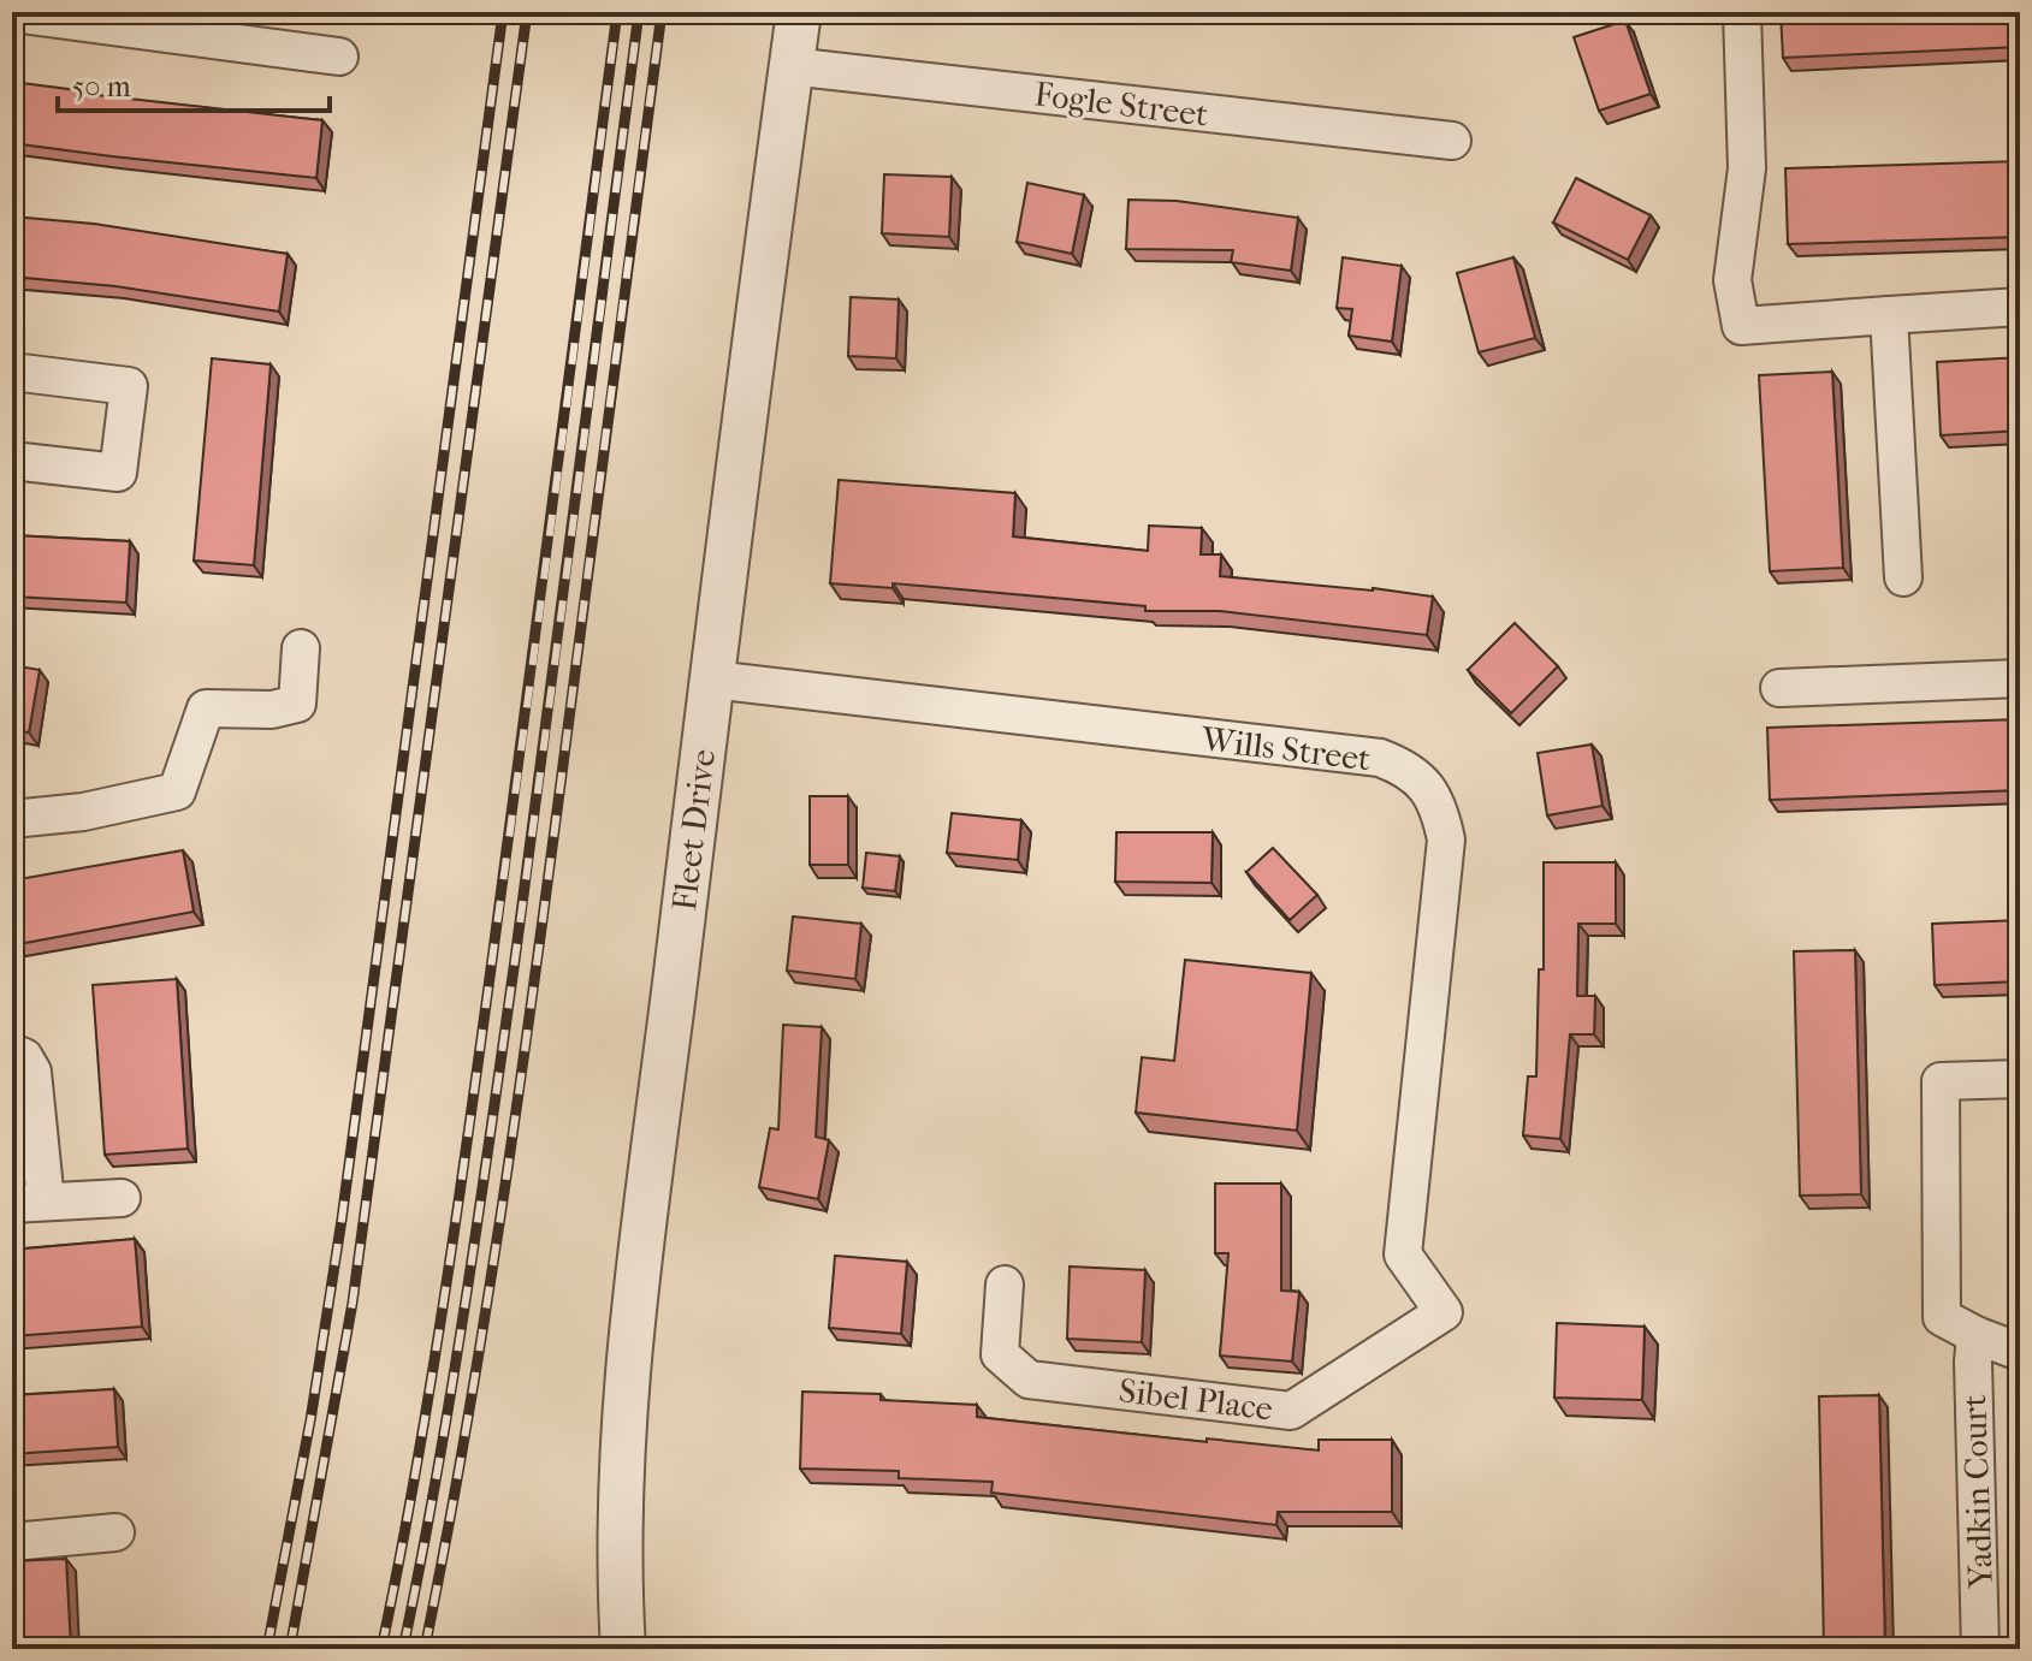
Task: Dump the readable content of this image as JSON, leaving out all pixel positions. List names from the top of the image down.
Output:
{
  "streets": {
    "street": [
      "Fogle Street",
      "Wills Street",
      "Fleet Drive",
      "Sibel Place",
      "Yadkin Court"
    ]
  },
  "crossings": [
    ["Fogle Street", "Fleet Drive"],
    ["Wills Street", "Fleet Drive"],
    ["Wills Street", "Sibel Place"]
  ],
  "scale_bar": "50 m"
}
